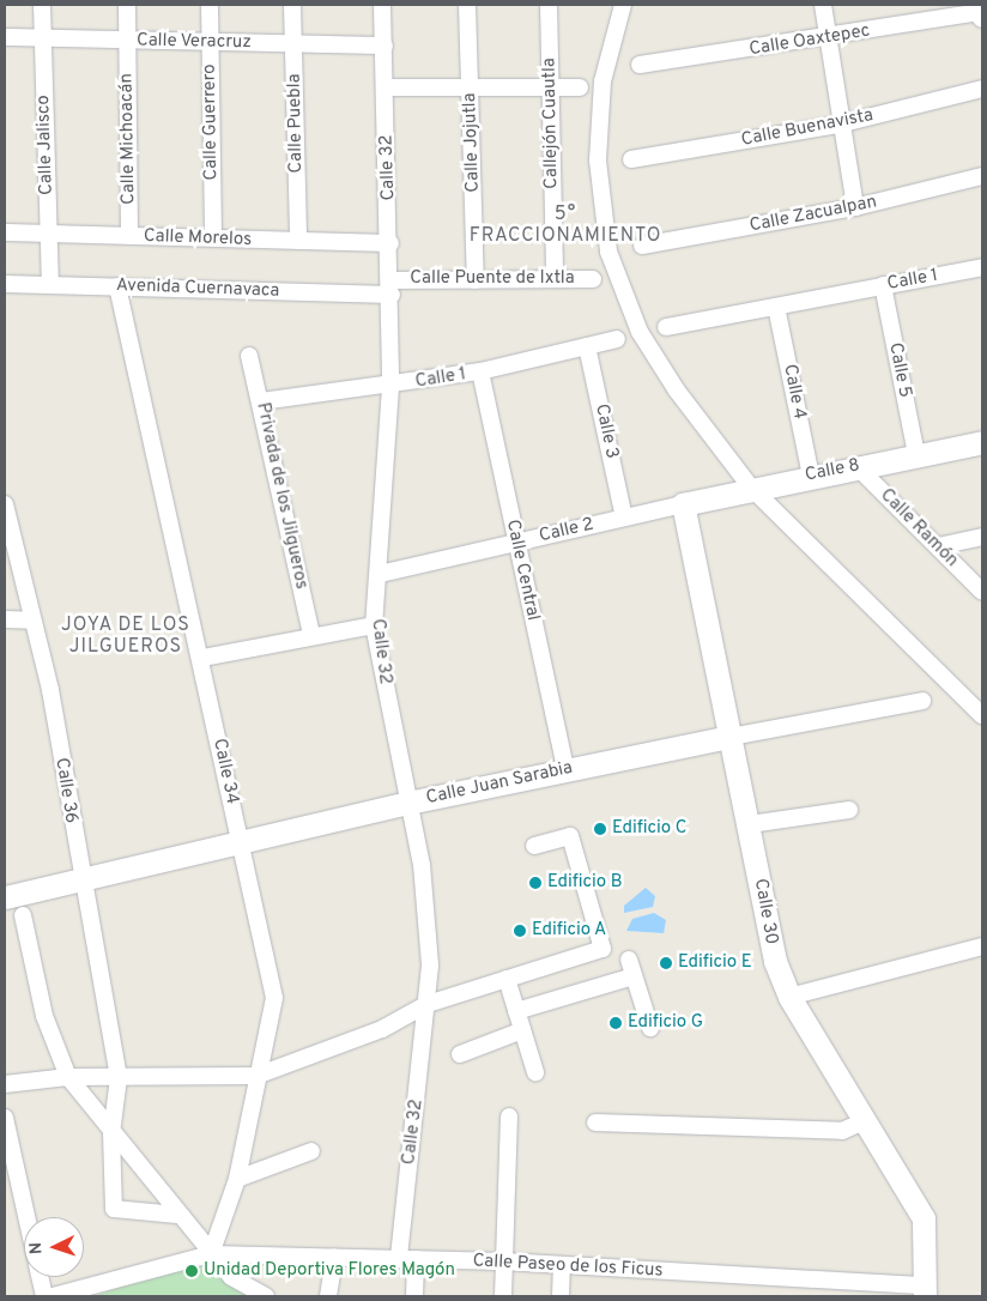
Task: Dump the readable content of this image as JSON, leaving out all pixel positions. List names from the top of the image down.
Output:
{
  "streets": {
    "street": [
      "Calle Oaxtepec",
      "Calle Veracruz",
      "Calle Guerrero",
      "Calle Puebla",
      "Callejón Cuautla",
      "Calle Buenavista",
      "Calle Michoacán",
      "Calle Jojutla",
      "Calle Jalisco",
      "Calle 32",
      "Calle Zacualpan",
      "Calle Morelos",
      "Calle Puente de Ixtla",
      "Calle 1",
      "Avenida Cuernavaca",
      "Calle 5",
      "Calle 4",
      "Calle 3",
      "Calle 8",
      "Privada de los Jilgueros",
      "Calle Ramón",
      "Calle 2",
      "Calle Central",
      "Calle 34",
      "Calle Juan Sarabia",
      "Calle 36",
      "Calle 30",
      "Calle Paseo de los Ficus"
    ]
  },
  "crossings": [
    ["Calle Veracruz", "Calle Guerrero"],
    ["Calle Veracruz", "Calle Puebla"],
    ["Calle Veracruz", "Calle Michoacán"],
    ["Calle Veracruz", "Calle Jalisco"],
    ["Calle Veracruz", "Calle 32"],
    ["Calle Guerrero", "Calle Morelos"],
    ["Calle Puebla", "Calle Morelos"],
    ["Callejón Cuautla", "Calle Puente de Ixtla"],
    ["Calle Michoacán", "Calle Morelos"],
    ["Calle Jojutla", "Calle Puente de Ixtla"],
    ["Calle Jalisco", "Calle Morelos"],
    ["Calle Jalisco", "Avenida Cuernavaca"],
    ["Calle 32", "Calle Morelos"],
    ["Calle 32", "Calle Puente de Ixtla"],
    ["Calle 32", "Calle 1"],
    ["Calle 32", "Avenida Cuernavaca"],
    ["Calle 32", "Calle 2"],
    ["Calle 32", "Calle Juan Sarabia"],
    ["Calle 32", "Calle Paseo de los Ficus"],
    ["Calle Puente de Ixtla", "Avenida Cuernavaca"],
    ["Calle 1", "Calle 5"],
    ["Calle 1", "Calle 4"],
    ["Calle 1", "Calle 3"],
    ["Calle 1", "Privada de los Jilgueros"],
    ["Calle 1", "Calle Central"],
    ["Avenida Cuernavaca", "Calle 34"],
    ["Calle 5", "Calle 8"],
    ["Calle 4", "Calle 8"],
    ["Calle 3", "Calle 2"],
    ["Calle 8", "Calle Ramón"],
    ["Calle 8", "Calle 2"],
    ["Calle 8", "Calle 30"],
    ["Calle 2", "Calle Central"],
    ["Calle 2", "Calle 30"],
    ["Calle Central", "Calle Juan Sarabia"],
    ["Calle 34", "Calle Juan Sarabia"],
    ["Calle 34", "Calle Paseo de los Ficus"],
    ["Calle Juan Sarabia", "Calle 36"],
    ["Calle Juan Sarabia", "Calle 30"],
    ["Calle 30", "Calle Paseo de los Ficus"]
  ],
  "districts": ["5° FRACCIONAMIENTO", "JOYA DE LOS JILGUEROS"],
  "places": [
    "Edificio C",
    "Edificio B",
    "Edificio A",
    "Edificio E",
    "Edificio G",
    "Unidad Deportiva Flores Magón"
  ],
  "north": "left"
}
